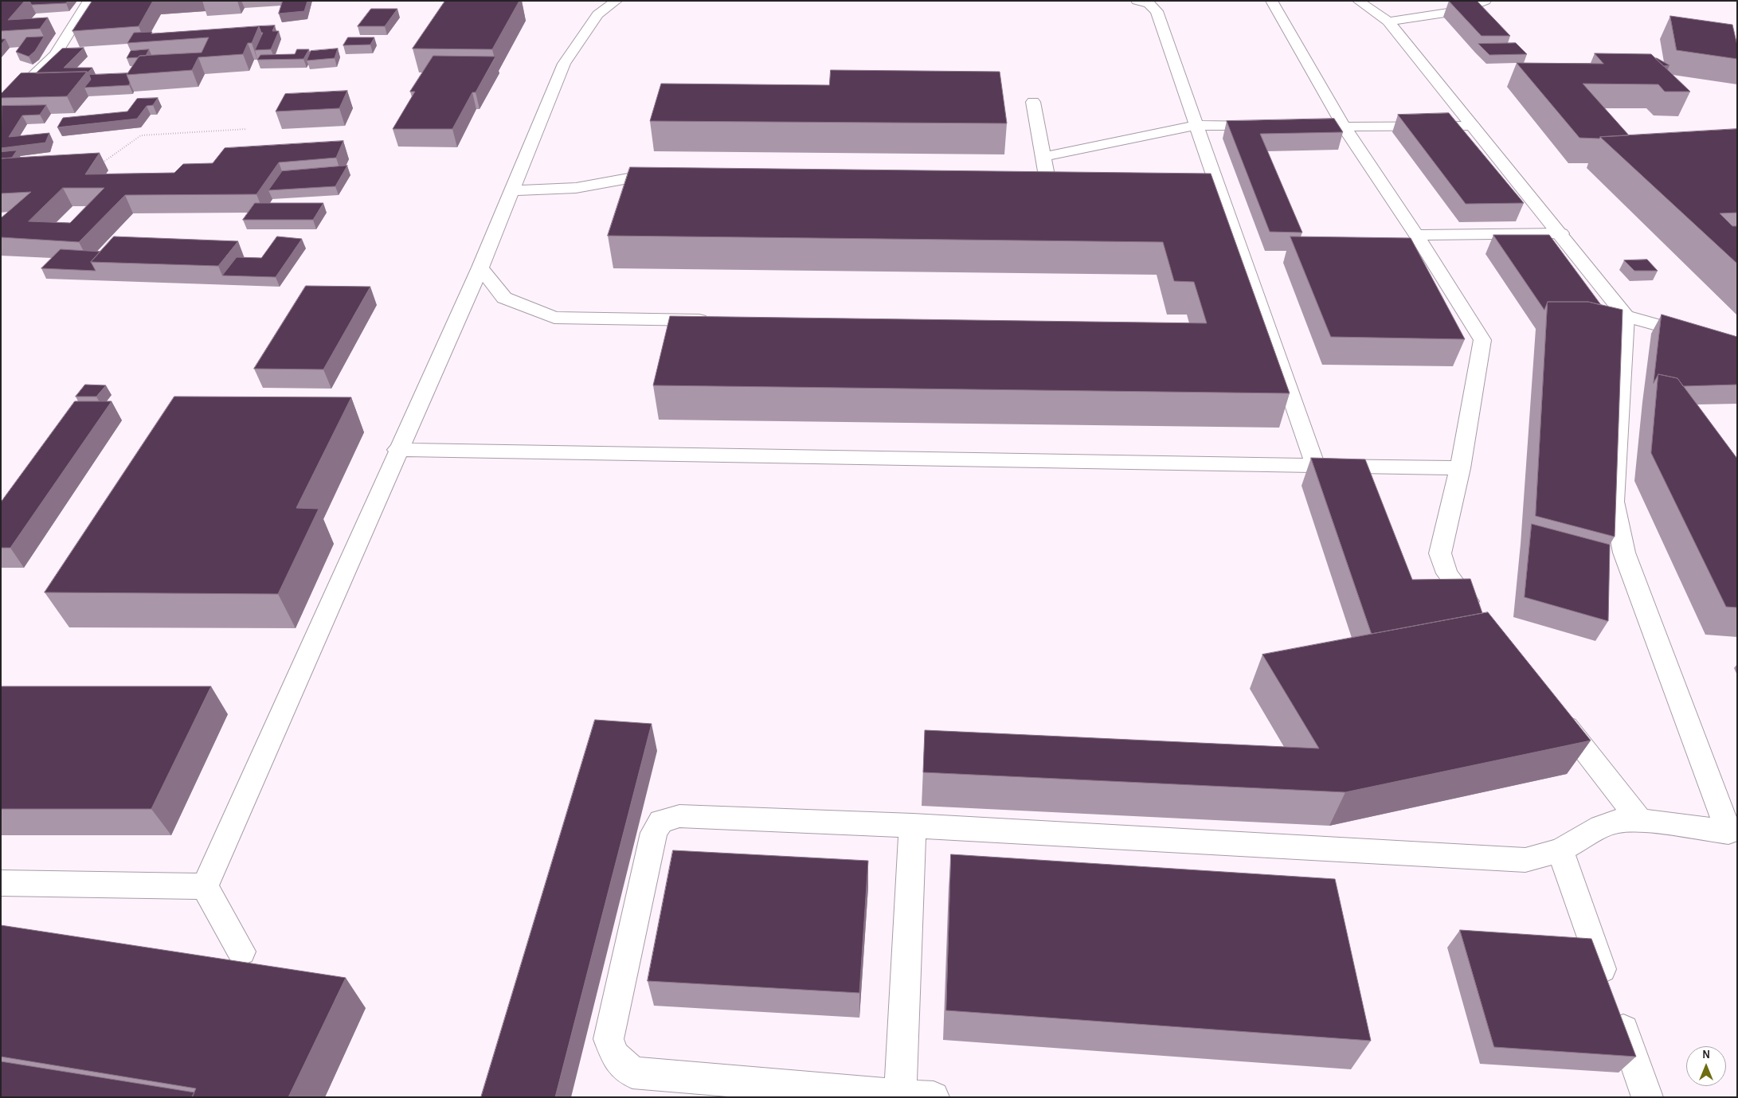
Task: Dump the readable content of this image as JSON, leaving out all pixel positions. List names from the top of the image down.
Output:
{
  "north": "top"
}
